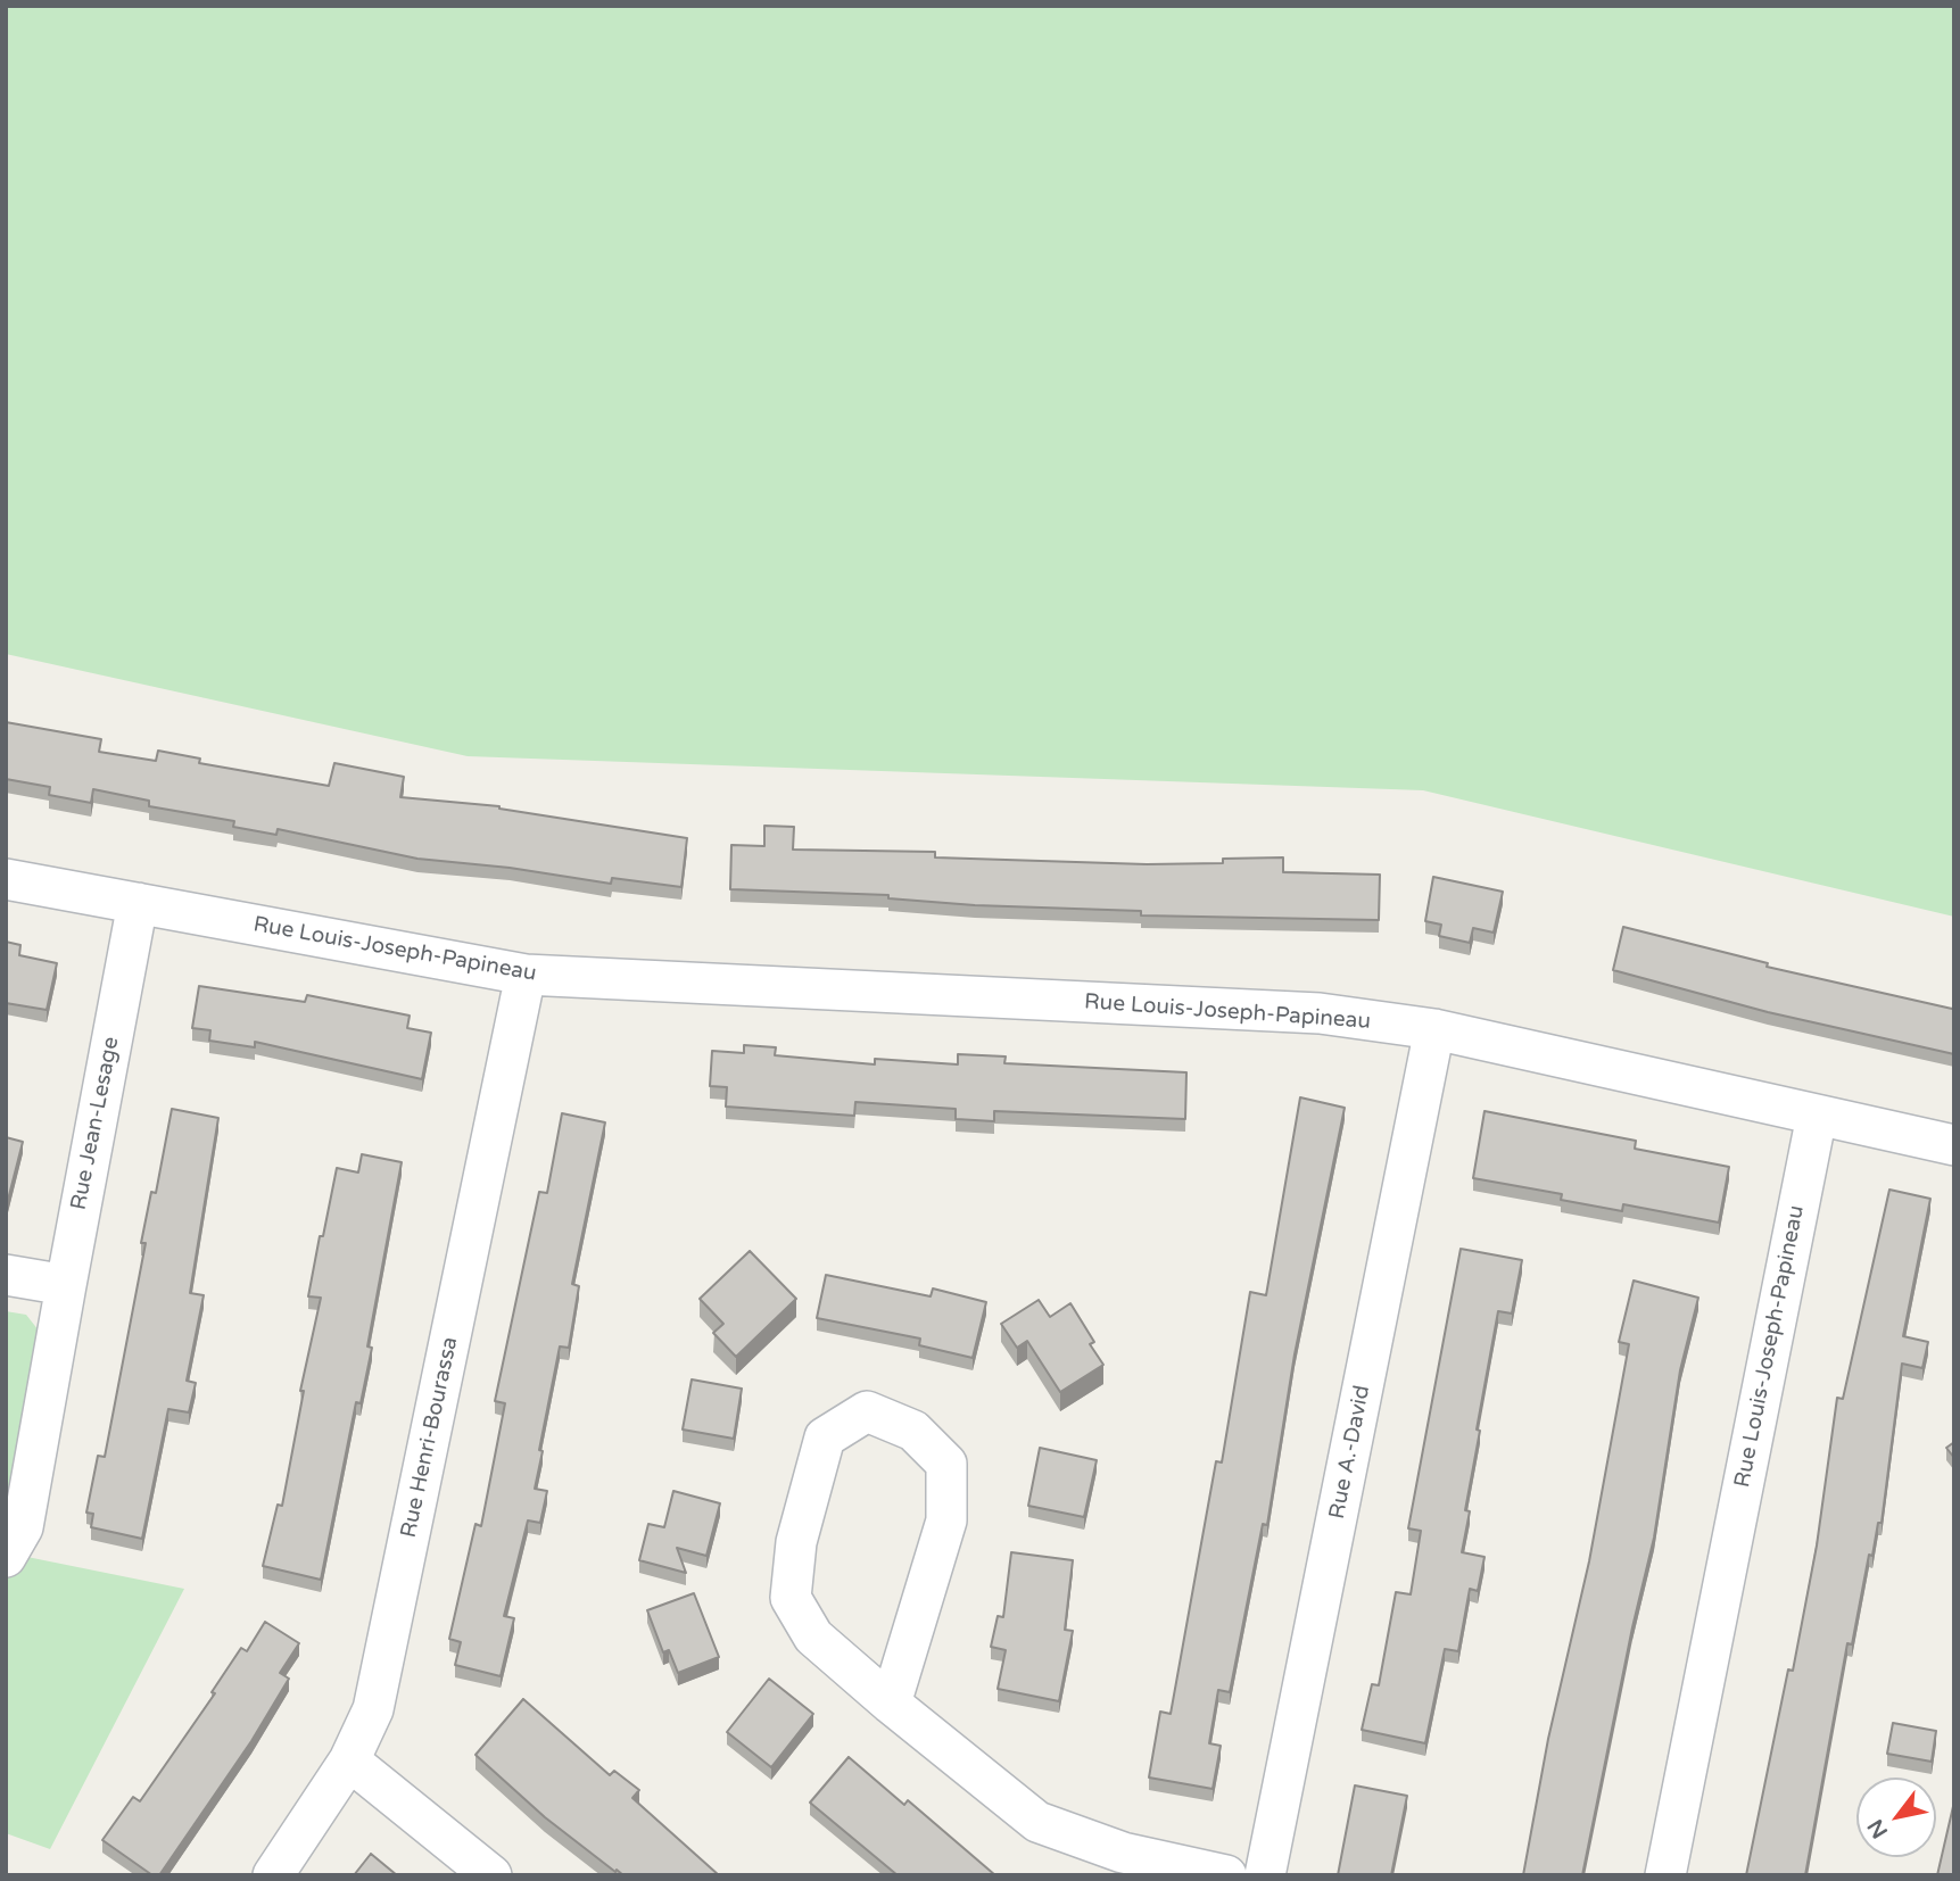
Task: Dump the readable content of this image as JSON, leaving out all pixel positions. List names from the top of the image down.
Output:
{
  "streets": {
    "street": [
      "Rue Louis-Joseph-Papineau",
      "Rue Jean-Lesage",
      "Rue Henri-Bourassa",
      "Rue A.-David"
    ]
  },
  "crossings": [
    ["Rue Louis-Joseph-Papineau", "Rue Jean-Lesage"],
    ["Rue Louis-Joseph-Papineau", "Rue Henri-Bourassa"],
    ["Rue Louis-Joseph-Papineau", "Rue A.-David"]
  ],
  "north": "bottom left"
}
